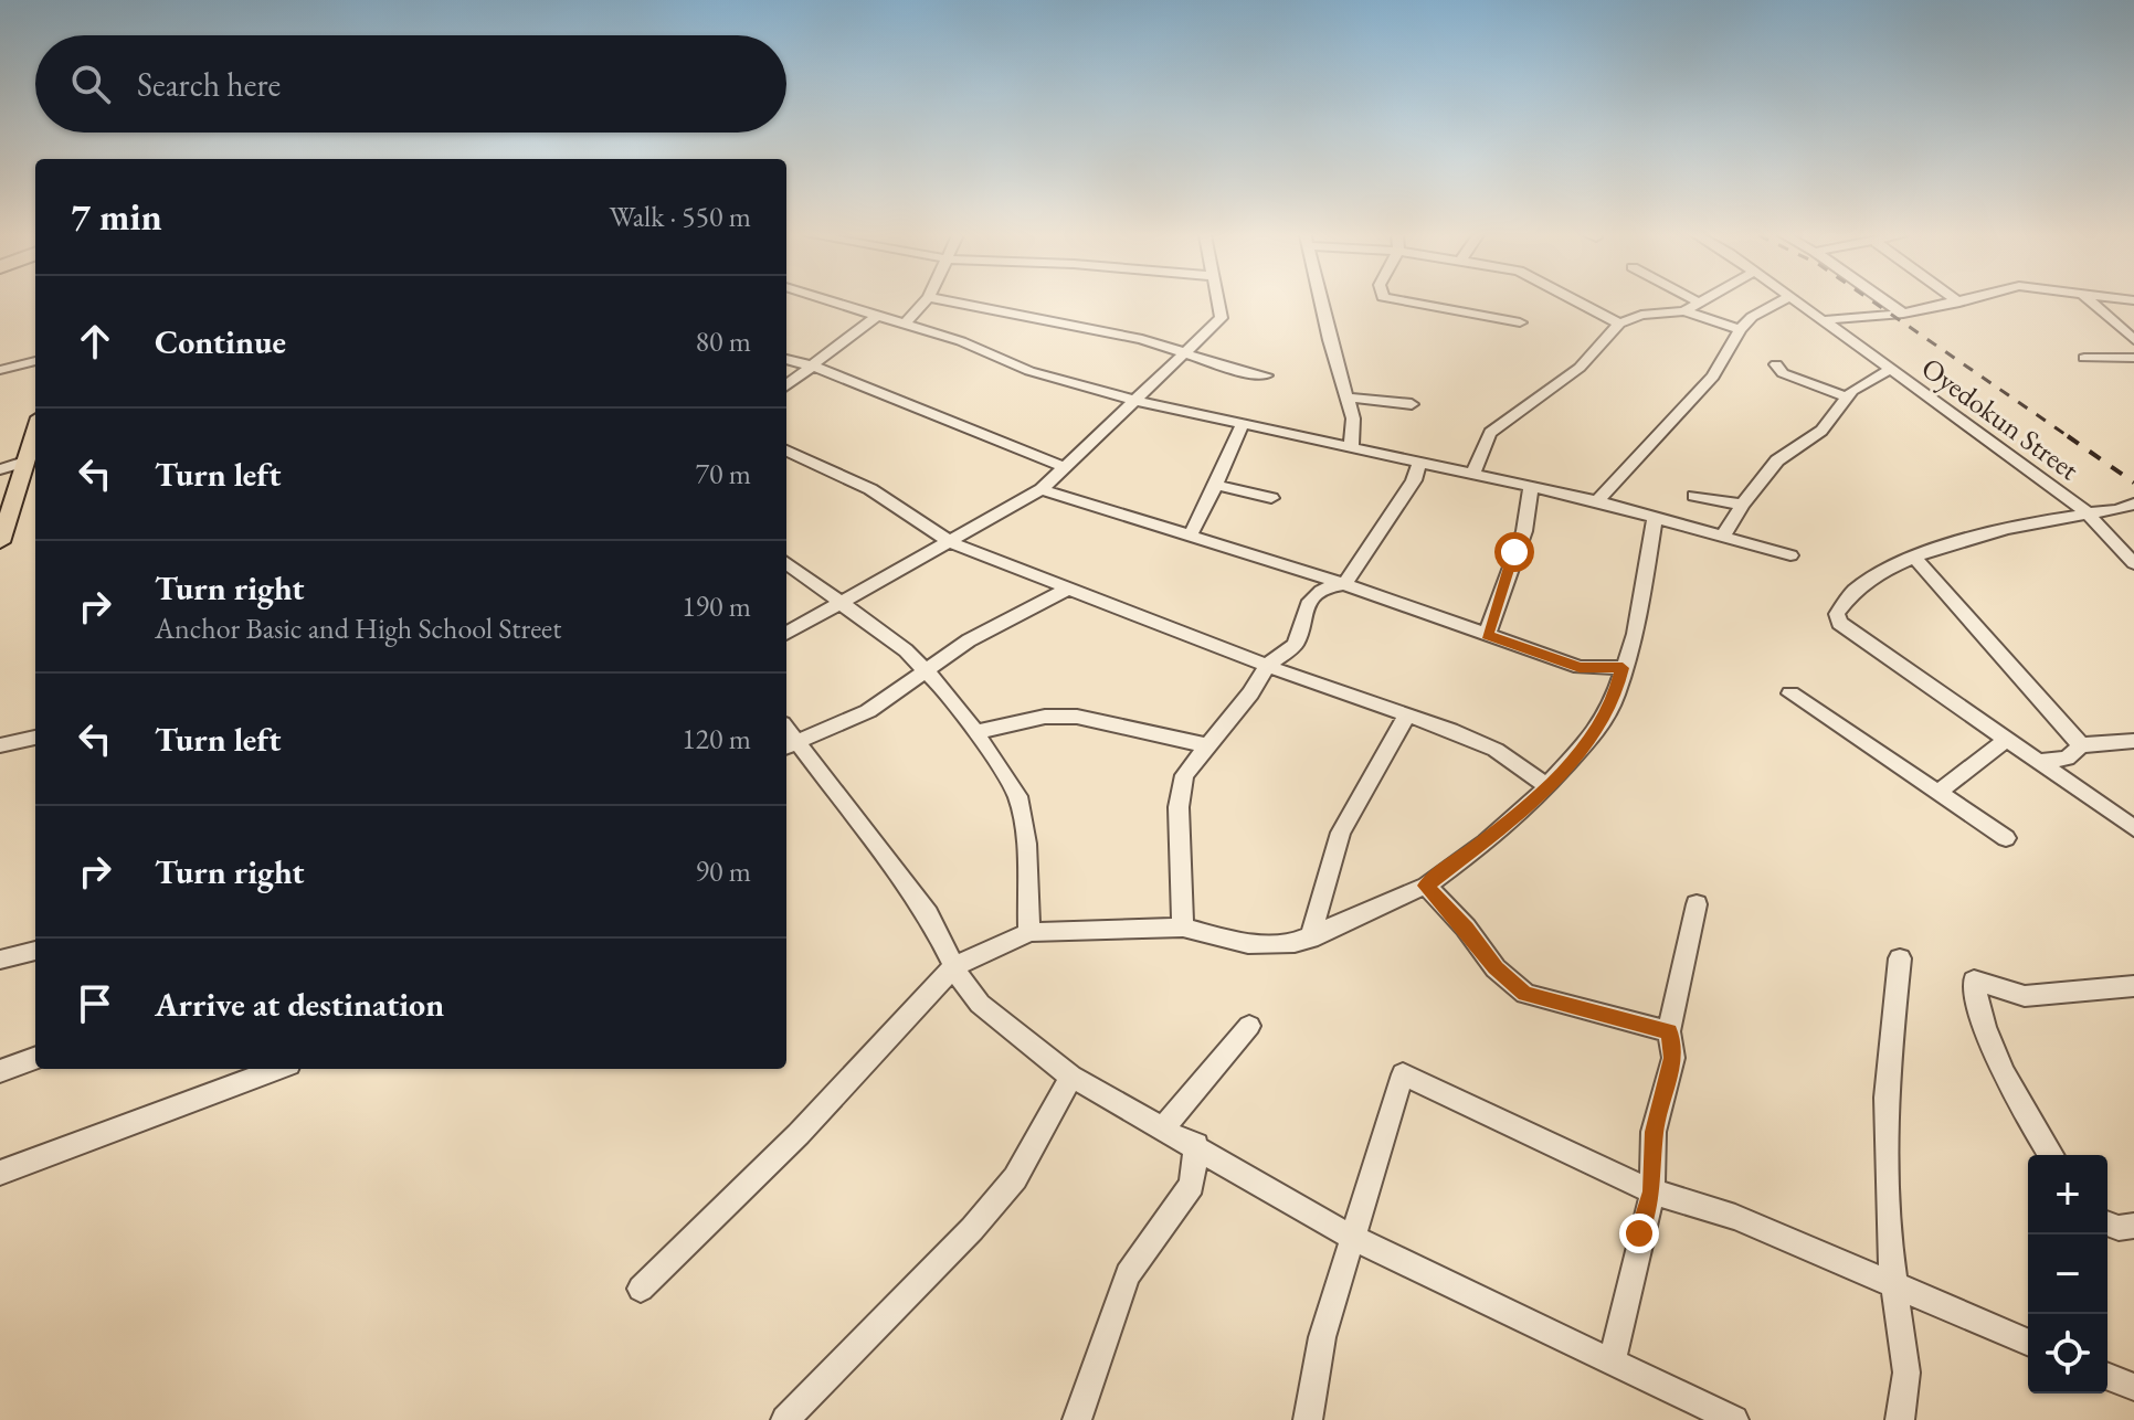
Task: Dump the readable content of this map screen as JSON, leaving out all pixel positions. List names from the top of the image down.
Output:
{
  "streets": {
    "street": ["Oyedokun Street"]
  },
  "page": {
    "search": "Search here",
    "heading": ["7 min", "Walk · 550 m"],
    "list": [
      ["Continue", "80 m"],
      ["Turn left", "70 m"],
      ["Turn right", "Anchor Basic and High School Street", "190 m"],
      ["Turn left", "120 m"],
      ["Turn right", "90 m"],
      "Arrive at destination"
    ],
    "map_buttons": ["+", "−"]
  }
}
